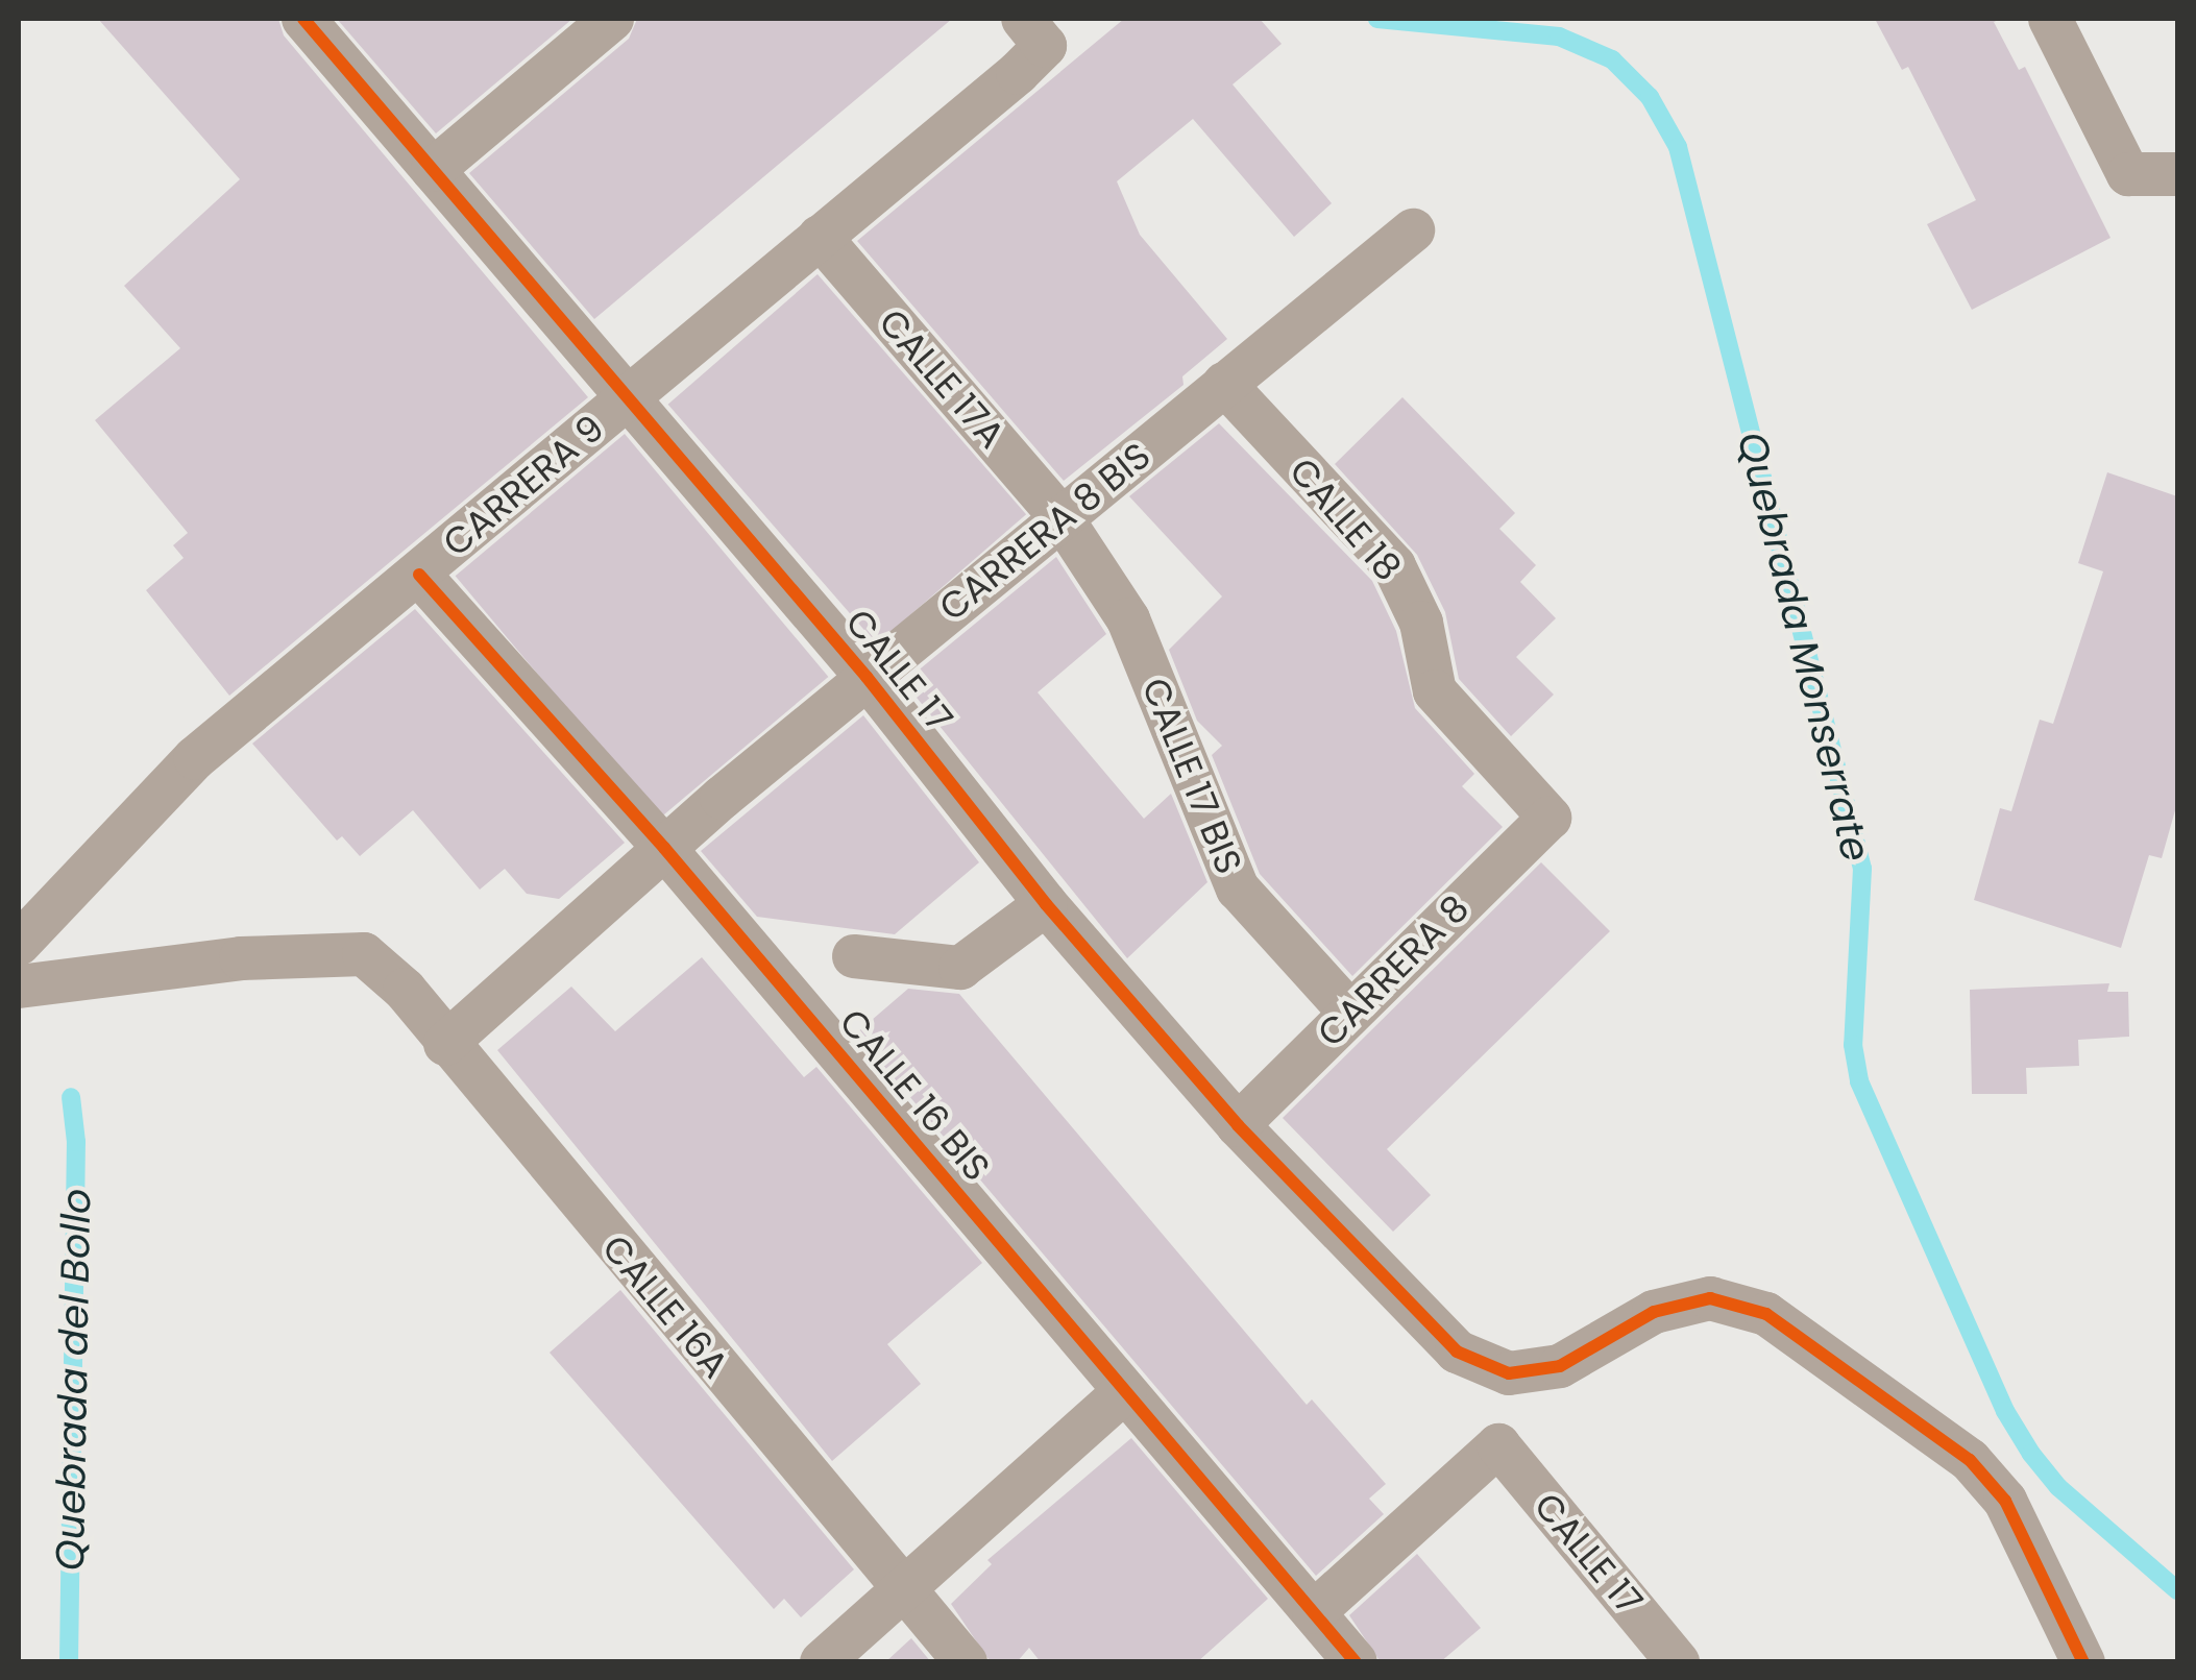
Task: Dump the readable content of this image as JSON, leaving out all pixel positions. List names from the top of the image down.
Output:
{
  "streets": {
    "street": [
      "CALLE 17A",
      "CARRERA 9",
      "CALLE 18",
      "CARRERA 8 BIS",
      "CALLE 17",
      "CALLE 17 BIS",
      "CARRERA 8",
      "CALLE 16 BIS",
      "CALLE 16A"
    ]
  },
  "crossings": [
    ["CALLE 17A", "CARRERA 9"],
    ["CALLE 17A", "CARRERA 8 BIS"],
    ["CALLE 17A", "CALLE 17 BIS"],
    ["CARRERA 9", "CALLE 17"],
    ["CARRERA 9", "CALLE 16 BIS"],
    ["CALLE 18", "CARRERA 8 BIS"],
    ["CALLE 18", "CARRERA 8"],
    ["CARRERA 8 BIS", "CALLE 17"],
    ["CARRERA 8 BIS", "CALLE 17 BIS"],
    ["CARRERA 8 BIS", "CALLE 16 BIS"],
    ["CARRERA 8 BIS", "CALLE 16A"],
    ["CALLE 17", "CARRERA 8"],
    ["CALLE 17", "CALLE 16 BIS"],
    ["CALLE 17 BIS", "CARRERA 8"]
  ],
  "water": ["Quebrada Monserrate", "Quebrada del Bollo"]
}
